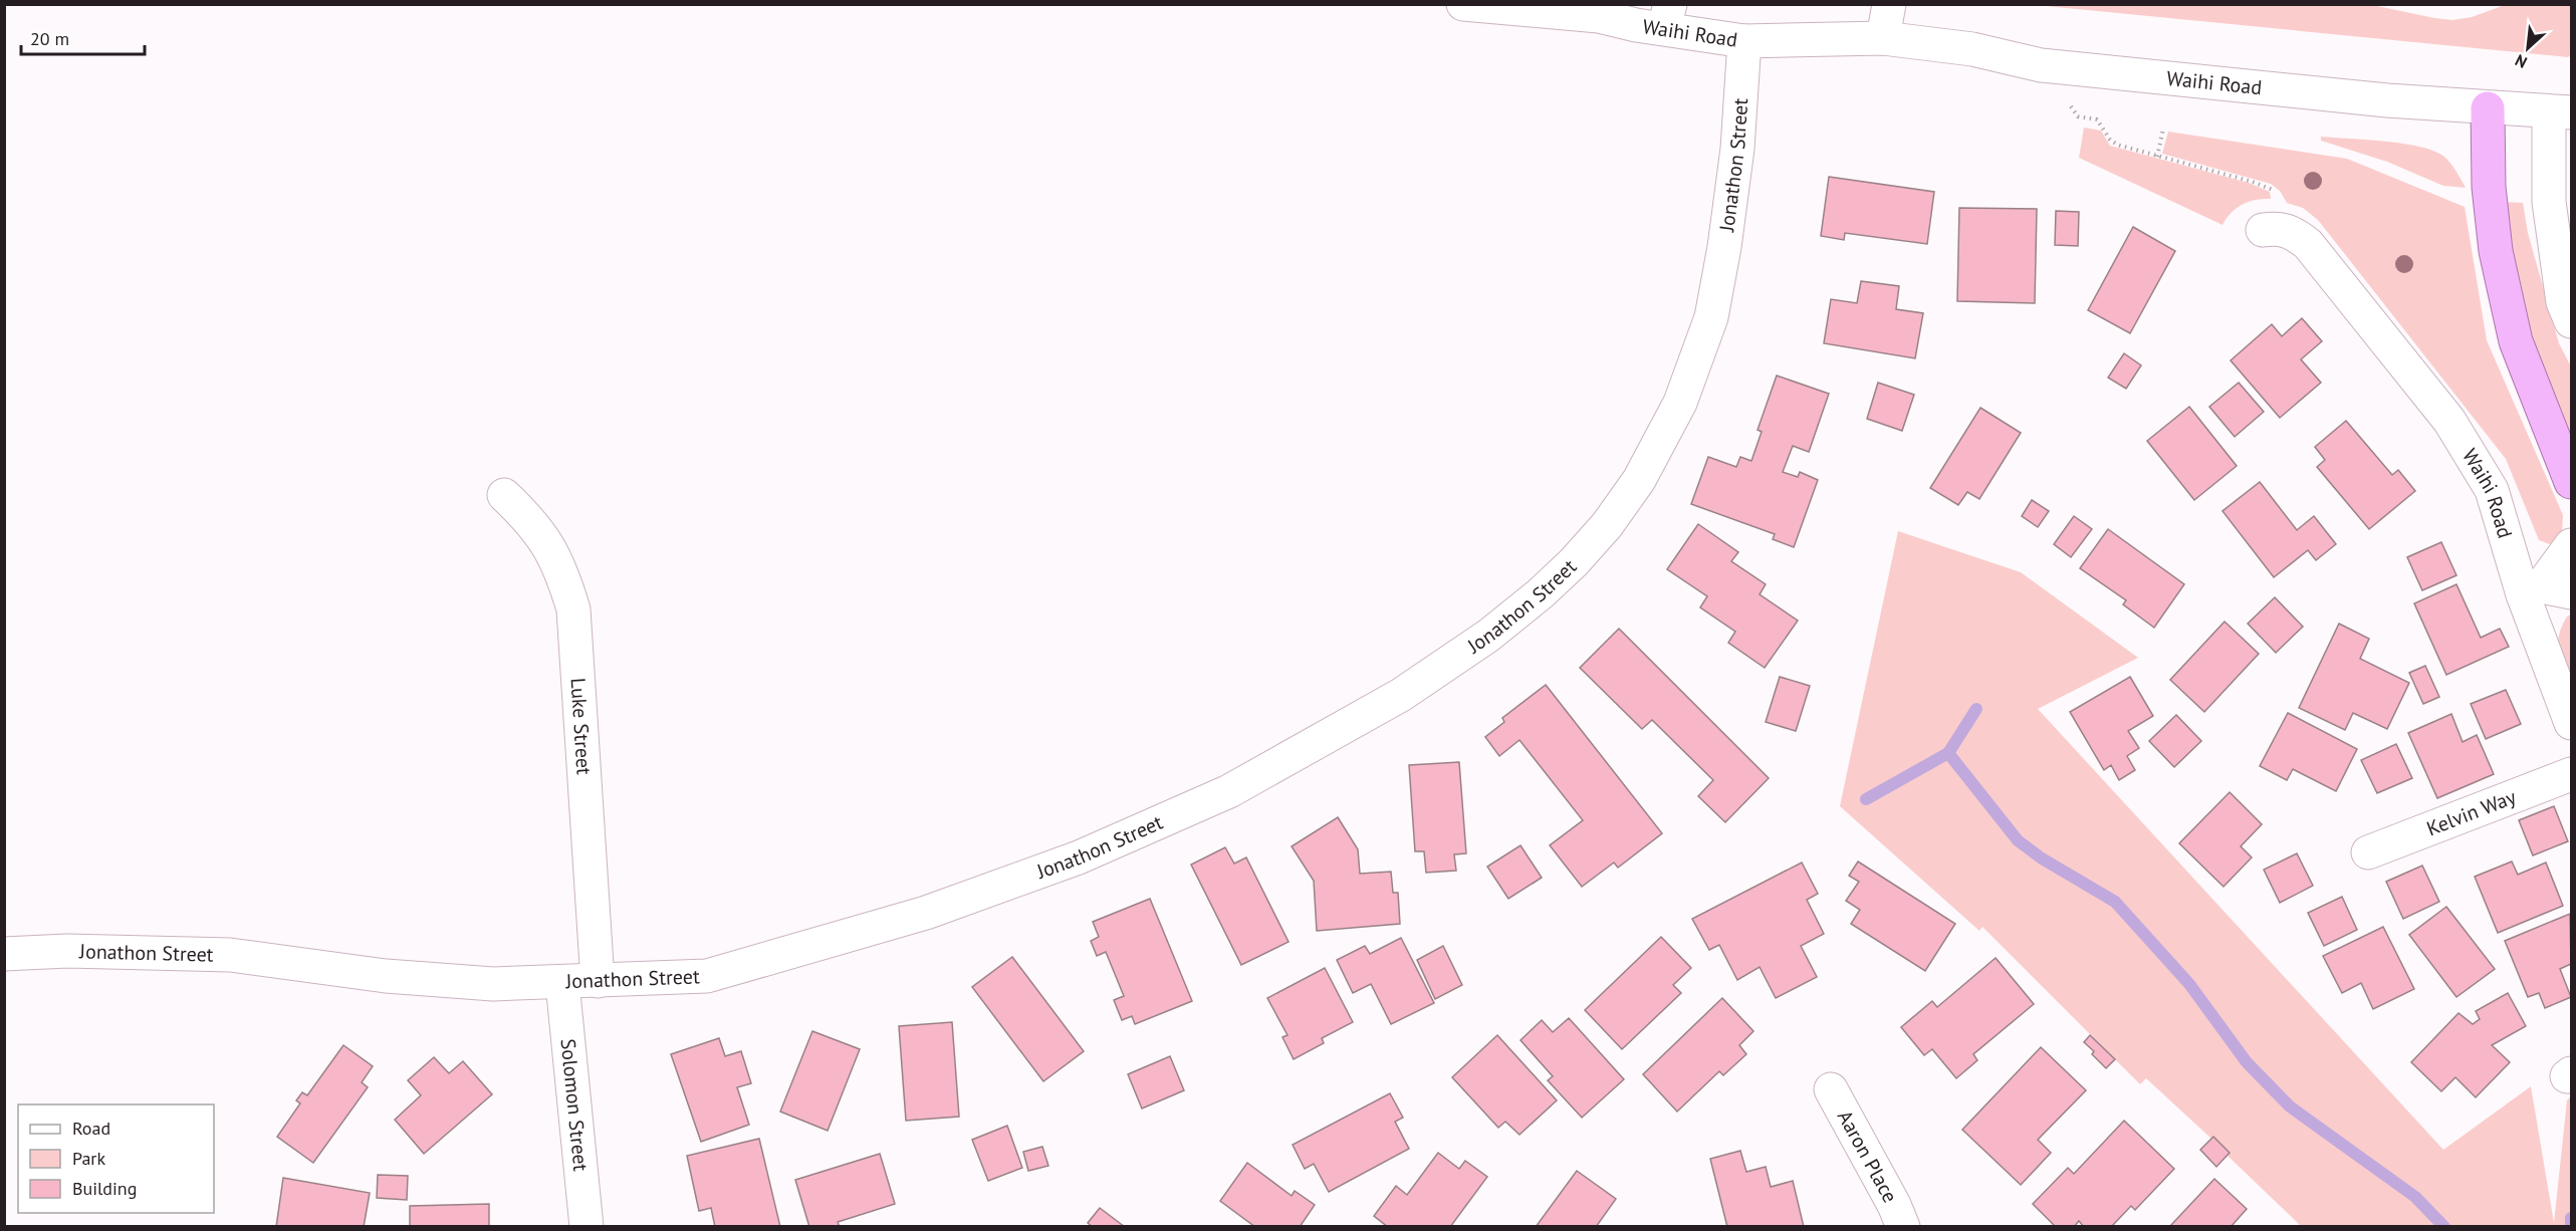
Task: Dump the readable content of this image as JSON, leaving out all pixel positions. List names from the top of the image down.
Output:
{
  "streets": {
    "street": [
      "Waihi Road",
      "Jonathon Street",
      "Luke Street",
      "Kelvin Way",
      "Solomon Street",
      "Aaron Place"
    ]
  },
  "crossings": [
    ["Waihi Road", "Jonathon Street"],
    ["Jonathon Street", "Luke Street"],
    ["Jonathon Street", "Solomon Street"]
  ],
  "legend": ["Road", "Park", "Building"],
  "scale_bar": "20 m",
  "north": "bottom left"
}
